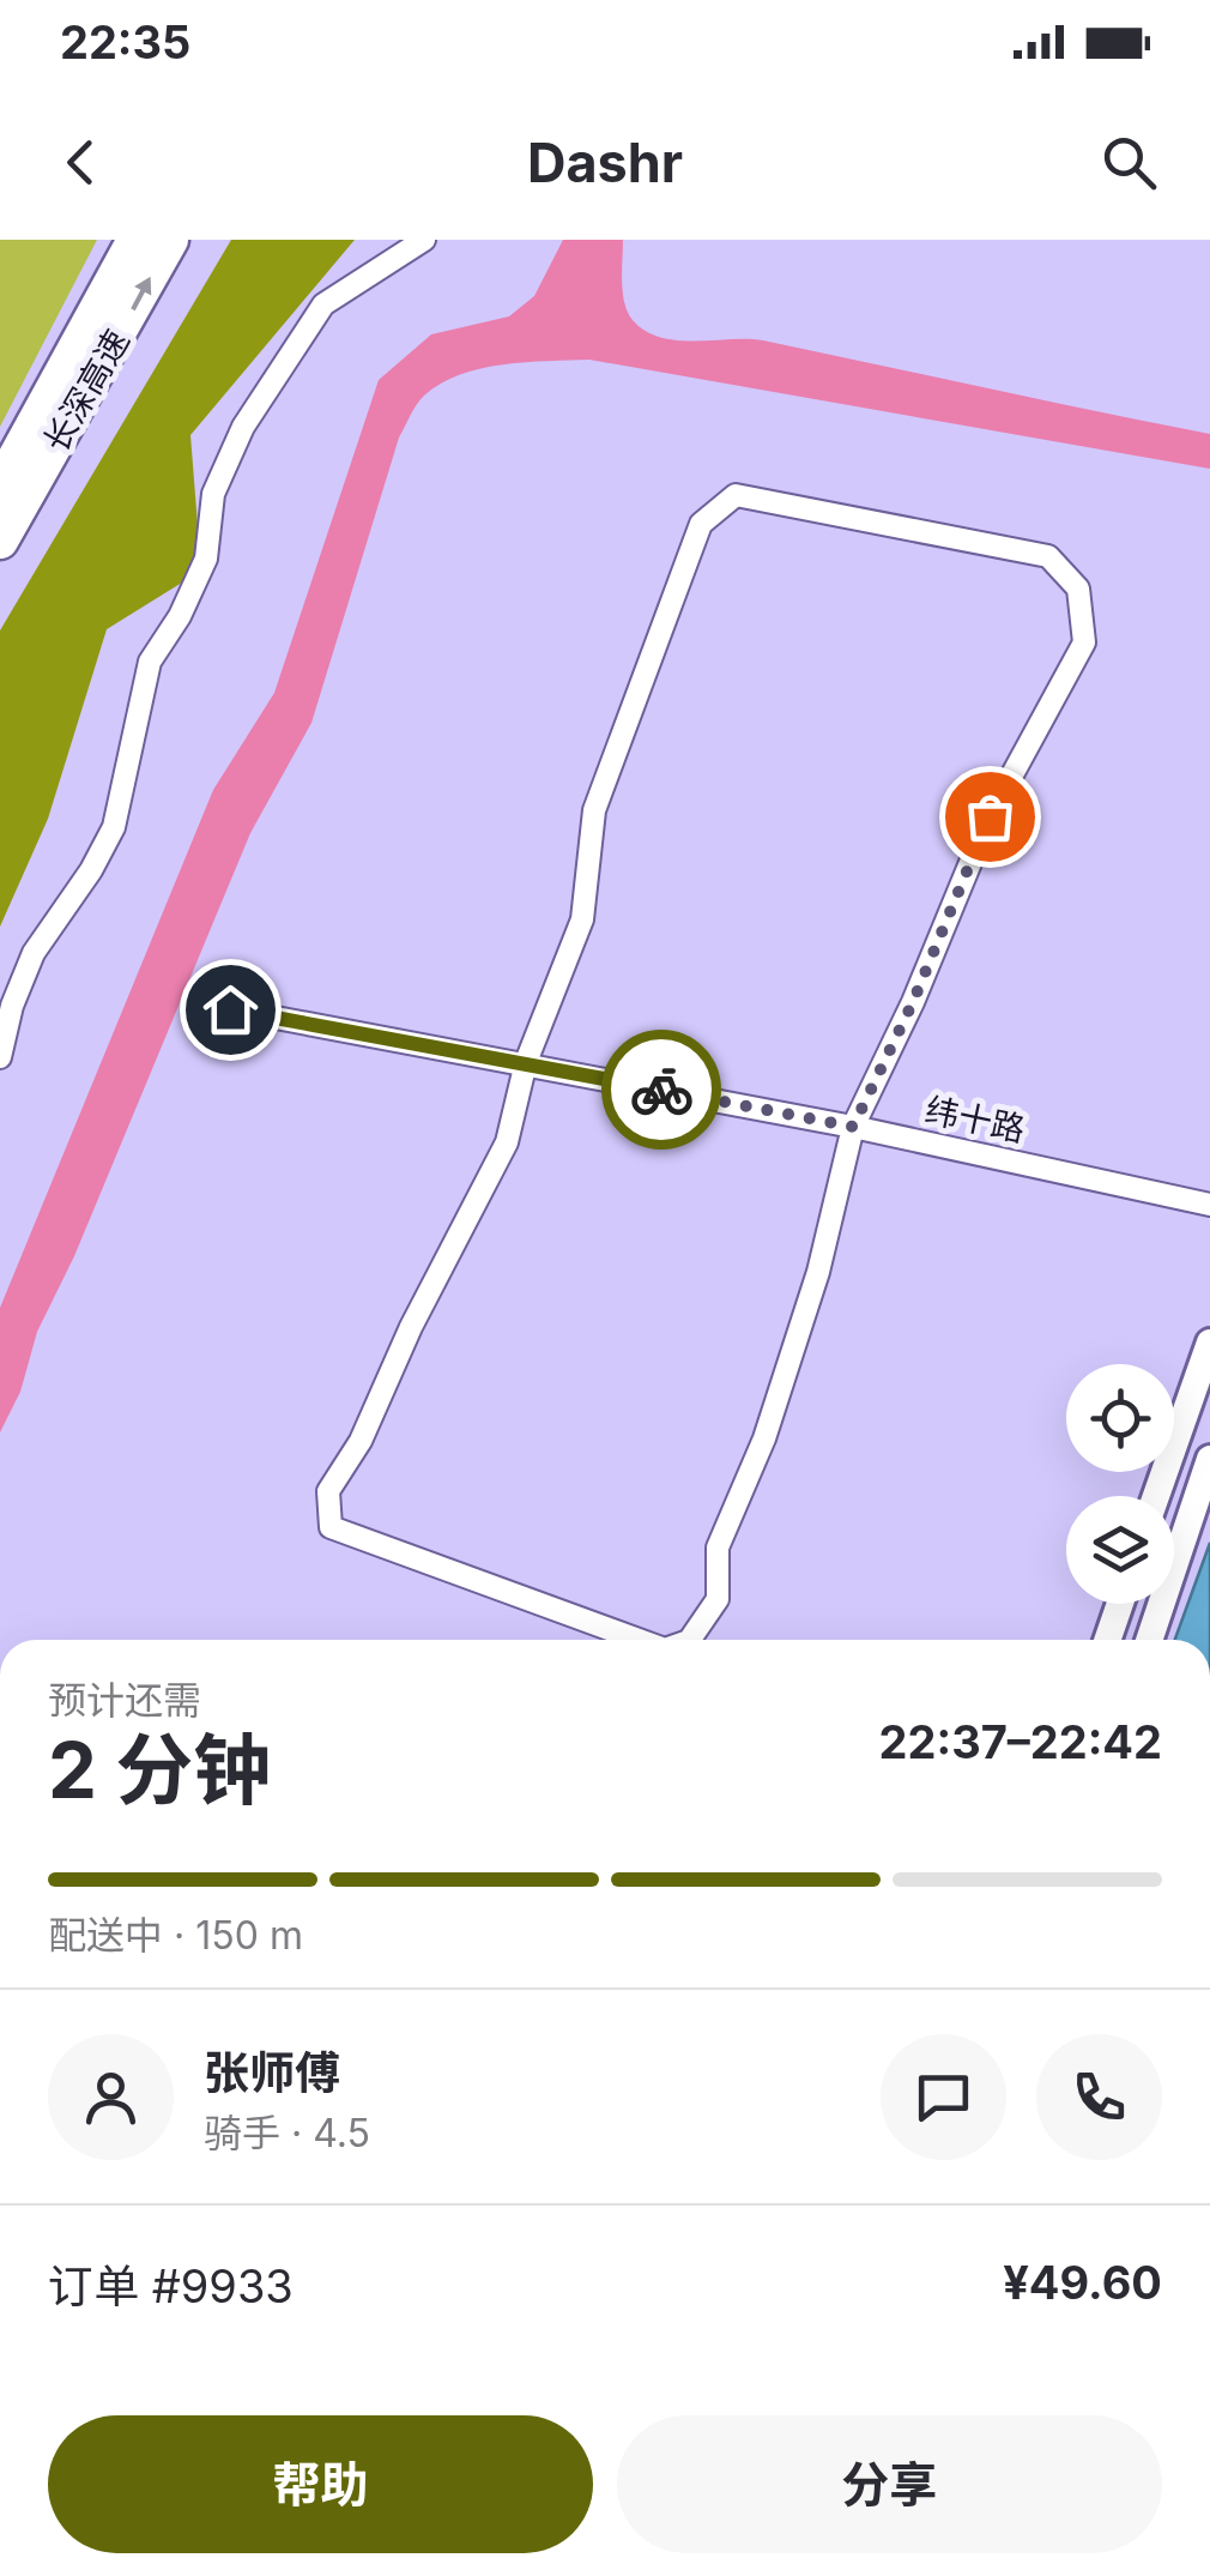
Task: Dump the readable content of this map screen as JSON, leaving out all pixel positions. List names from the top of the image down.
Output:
{
  "streets": {
    "highway": ["长深高速"],
    "street": ["纬十路"]
  },
  "page": {
    "status": "22:35",
    "header": "Dashr",
    "heading": ["2 分钟", "预计还需", "22:37–22:42"],
    "panel": [
      "张师傅",
      "骑手 · 4.5",
      "订单 #9933",
      "¥49.60"
    ],
    "bar": "配送中 · 150 m",
    "buttons": ["帮助", "分享"]
  }
}
